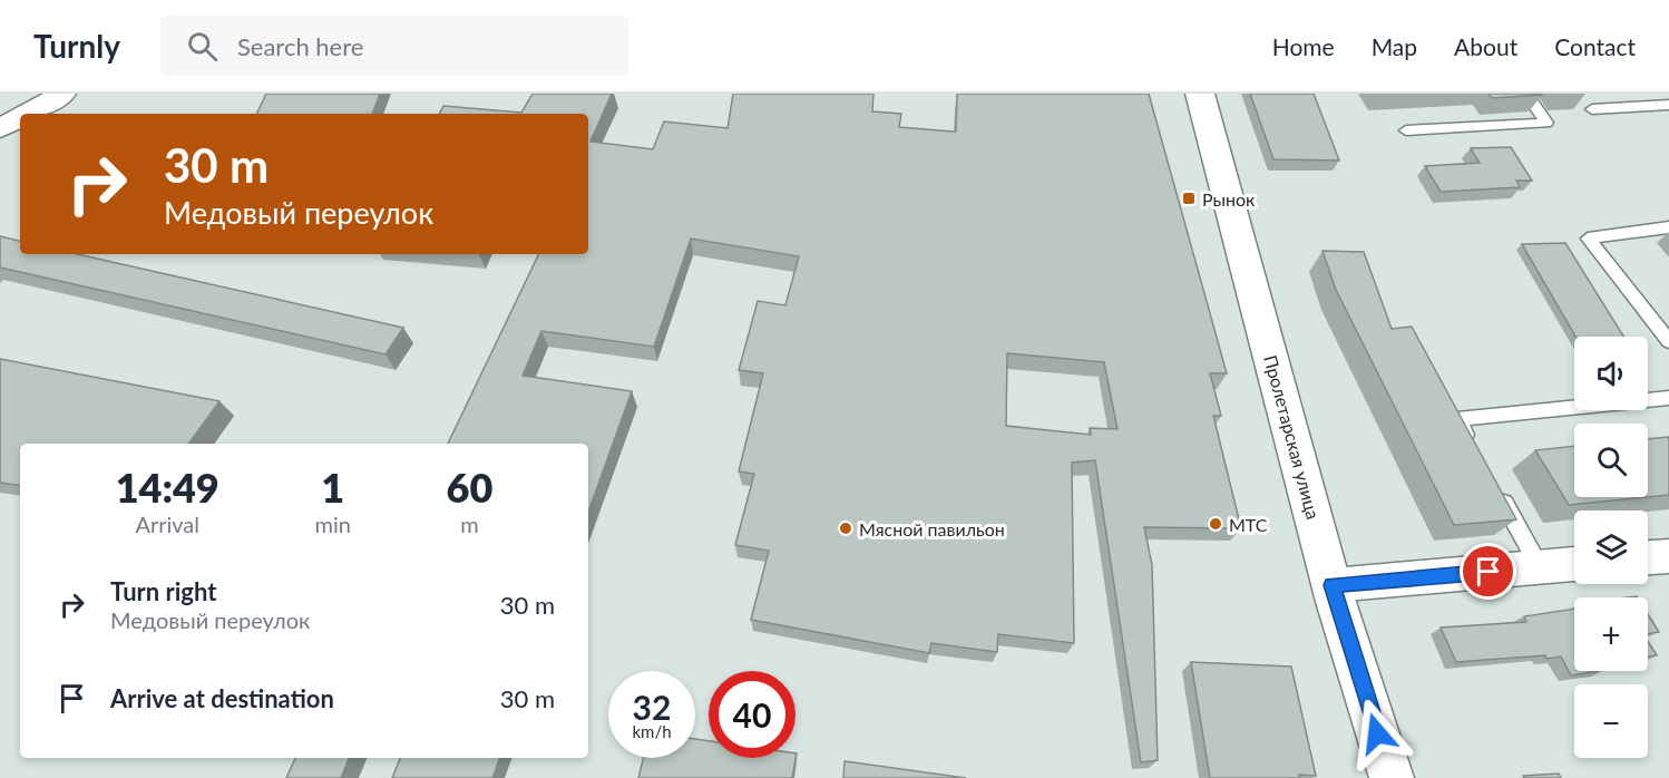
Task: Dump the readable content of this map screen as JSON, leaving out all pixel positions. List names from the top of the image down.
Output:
{
  "streets": {
    "street": ["Пролетарская улица"]
  },
  "places": {
    "transit": ["Рынок"],
    "other": ["МТС", "Мясной павильон"]
  },
  "page": {
    "header": "Turnly",
    "search": "Search here",
    "nav": [
      "Home",
      "Map",
      "About",
      "Contact"
    ],
    "turn": ["30 m", "Медовый переулок"],
    "map_buttons": ["+", "−"],
    "eta": [
      "14:49",
      "Arrival",
      "1",
      "min",
      "60",
      "m"
    ],
    "list": [
      {
        "name": "Turn right",
        "note": "Медовый переулок",
        "value": "30 m"
      },
      {
        "name": "Arrive at destination",
        "value": "30 m"
      }
    ],
    "speed": "32 km/h",
    "limit": "40"
  }
}
